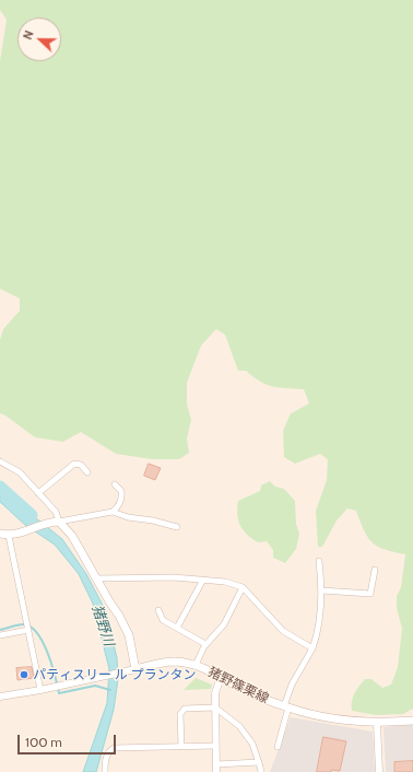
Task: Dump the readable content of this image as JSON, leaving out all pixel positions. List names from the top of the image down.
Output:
{
  "streets": {
    "main road": ["猪野篠栗線"]
  },
  "water": ["猪野川"],
  "places": ["パティスリー ル プランタン"],
  "scale_bar": "100 m",
  "north": "left"
}
